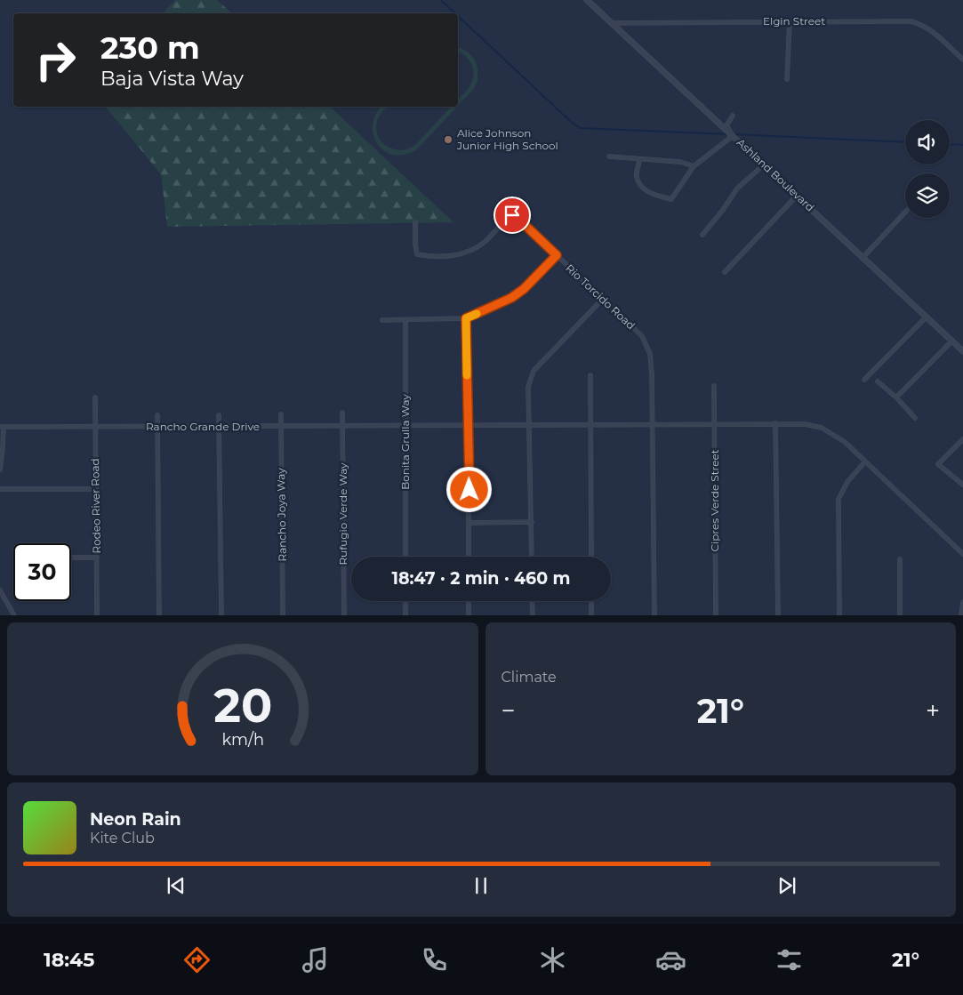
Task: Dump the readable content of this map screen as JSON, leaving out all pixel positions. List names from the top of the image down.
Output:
{
  "streets": {
    "street": [
      "Elgin Street",
      "Ashland Boulevard",
      "Rio Torcido Road",
      "Rancho Grande Drive",
      "Bonita Grulla Way",
      "Cipres Verde Street",
      "Rodeo River Road",
      "Rufugio Verde Way",
      "Rancho Joya Way"
    ]
  },
  "crossings": [
    ["Elgin Street", "Ashland Boulevard"],
    ["Rio Torcido Road", "Rancho Grande Drive"],
    ["Rancho Grande Drive", "Bonita Grulla Way"],
    ["Rancho Grande Drive", "Cipres Verde Street"],
    ["Rancho Grande Drive", "Rodeo River Road"],
    ["Rancho Grande Drive", "Rufugio Verde Way"],
    ["Rancho Grande Drive", "Rancho Joya Way"]
  ],
  "places": ["Alice Johnson Junior High School"],
  "page": {
    "turn": ["230 m", "Baja Vista Way"],
    "limit": "30",
    "trip": "18:47 · 2 min · 460 m",
    "tile": "Climate",
    "heat": ["−", "21°", "+"],
    "song": ["Neon Rain", "Kite Club"],
    "tabs": ["18:45", "21°"],
    "gauge": ["20", "km/h"]
  }
}
